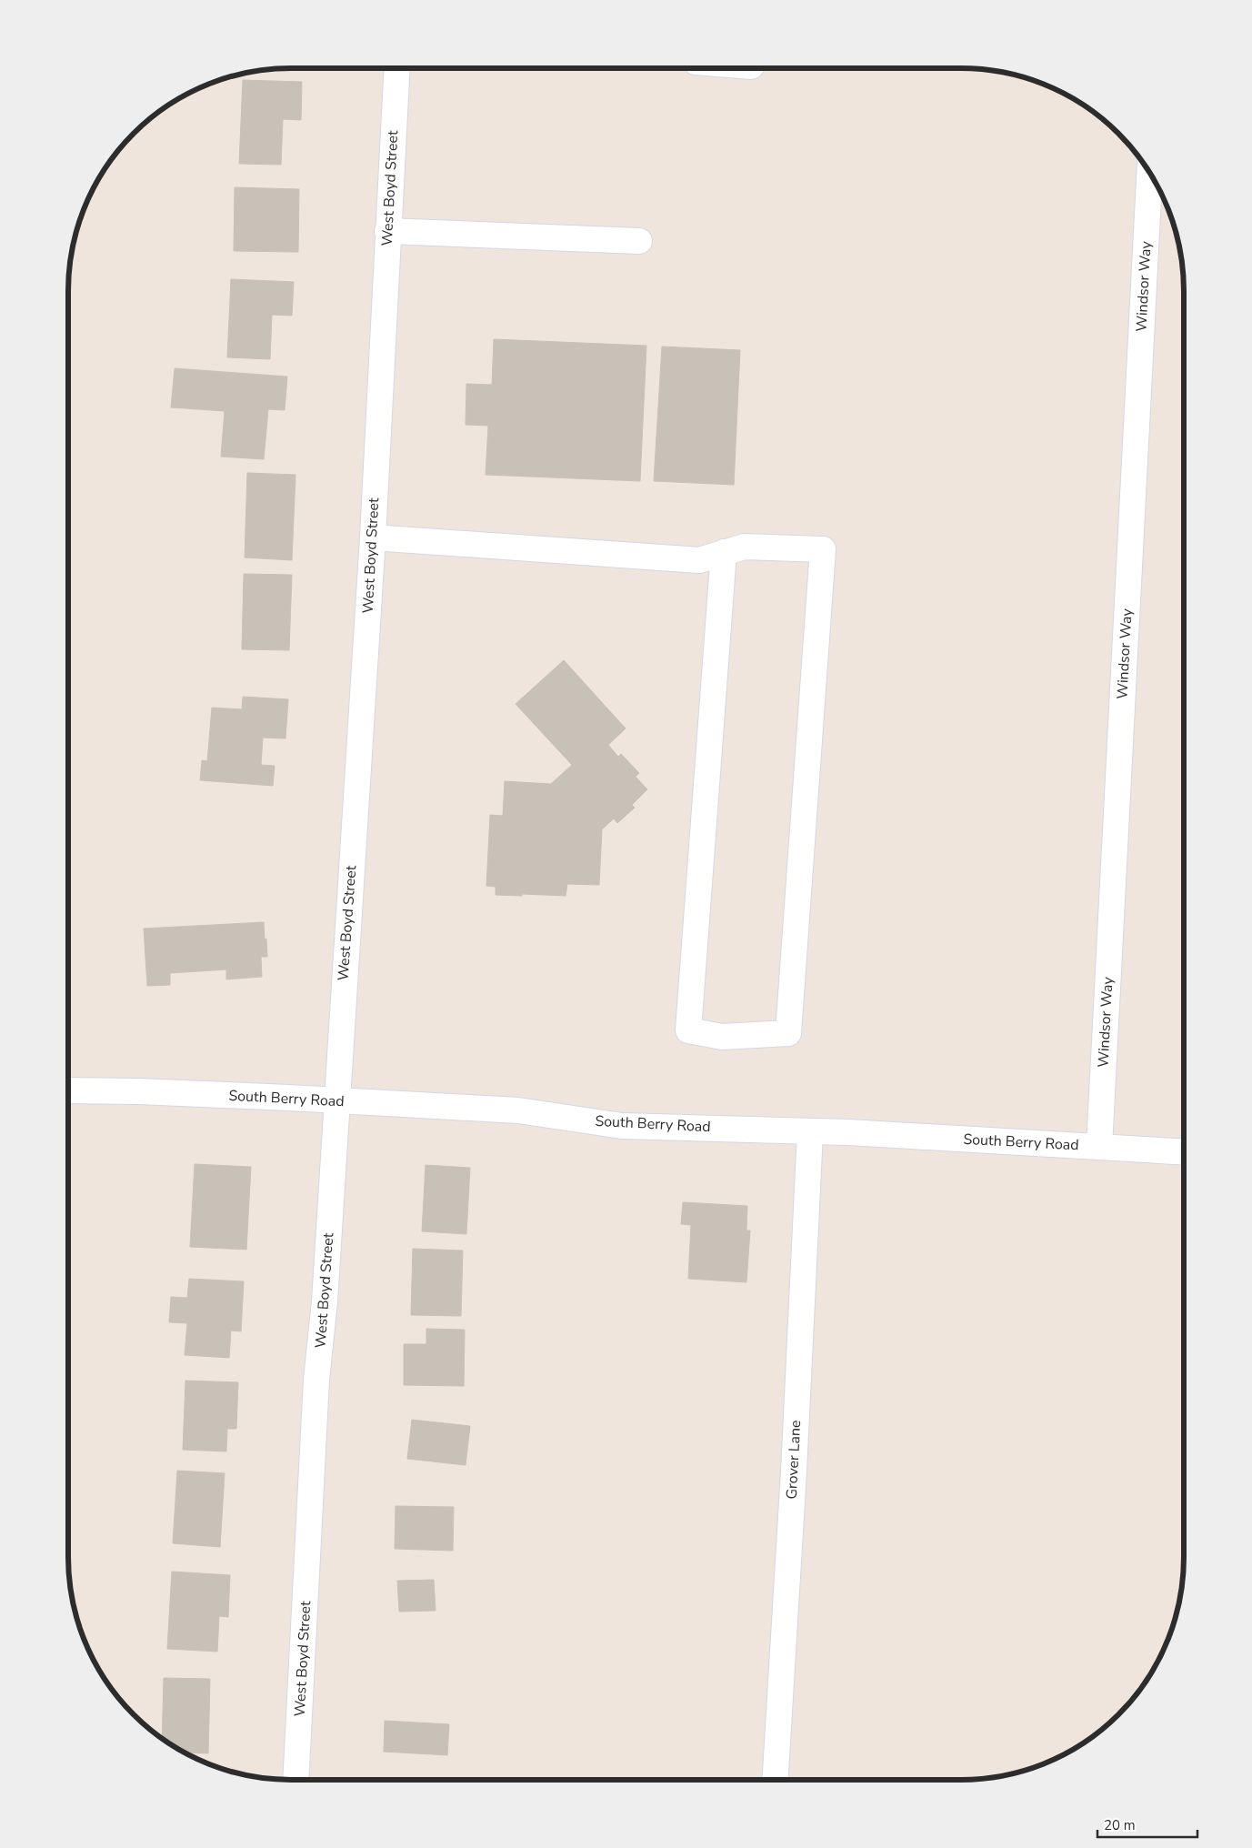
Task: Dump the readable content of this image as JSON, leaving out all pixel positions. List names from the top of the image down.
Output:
{
  "streets": {
    "street": [
      "West Boyd Street",
      "Windsor Way",
      "South Berry Road",
      "Grover Lane"
    ]
  },
  "crossings": [
    ["West Boyd Street", "South Berry Road"],
    ["Windsor Way", "South Berry Road"],
    ["South Berry Road", "Grover Lane"]
  ],
  "scale_bar": "20 m"
}
